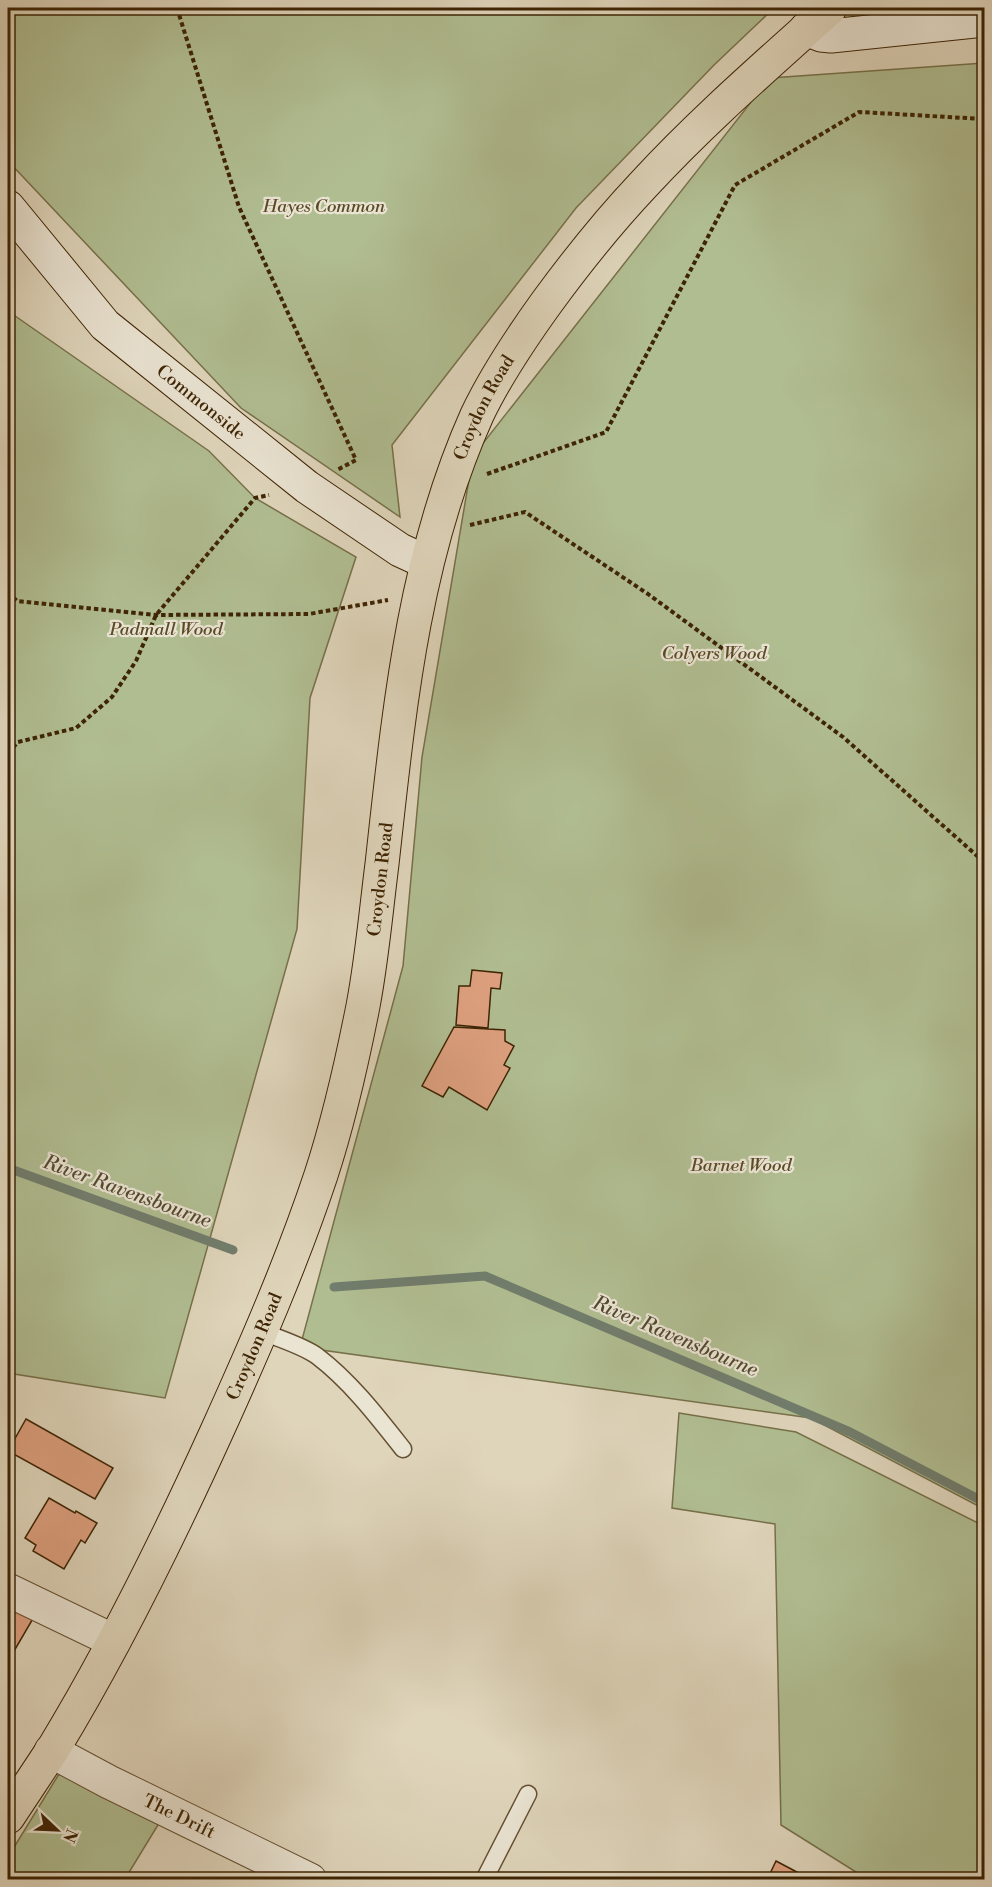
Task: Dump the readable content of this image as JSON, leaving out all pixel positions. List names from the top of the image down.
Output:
{
  "streets": {
    "highway": ["Croydon Road"],
    "street": ["Commonside", "The Drift"]
  },
  "crossings": [
    ["Commonside", "Croydon Road"],
    ["Croydon Road", "The Drift"]
  ],
  "water": ["River Ravensbourne"],
  "parks": [
    "Hayes Common",
    "Padmall Wood",
    "Colyers Wood",
    "Barnet Wood"
  ],
  "north": "bottom right"
}
